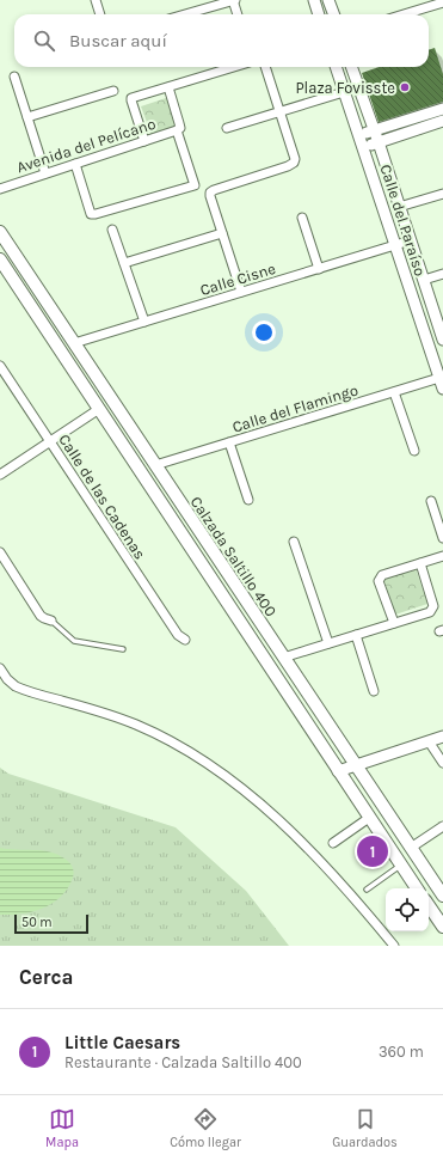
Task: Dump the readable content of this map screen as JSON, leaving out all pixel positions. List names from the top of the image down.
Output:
{
  "streets": {
    "main road": ["Calzada Saltillo 400"],
    "street": [
      "Avenida del Pelícano",
      "Calle del Paraíso",
      "Calle Cisne",
      "Calle del Flamingo",
      "Calle de las Cadenas"
    ]
  },
  "crossings": [
    ["Calle del Paraíso", "Calle Cisne"],
    ["Calle del Paraíso", "Calle del Flamingo"],
    ["Calle Cisne", "Calzada Saltillo 400"],
    ["Calle del Flamingo", "Calzada Saltillo 400"]
  ],
  "places": ["Plaza Fovisste"],
  "scale_bar": "50 m",
  "page": {
    "search": "Buscar aquí",
    "pins": "1",
    "scale": "50 m",
    "heading": "Cerca",
    "list": [
      {
        "mark": "1",
        "name": "Little Caesars",
        "note": "Restaurante · Calzada Saltillo 400",
        "value": "360 m"
      }
    ],
    "nav": ["Mapa", "Cómo llegar", "Guardados"]
  }
}
